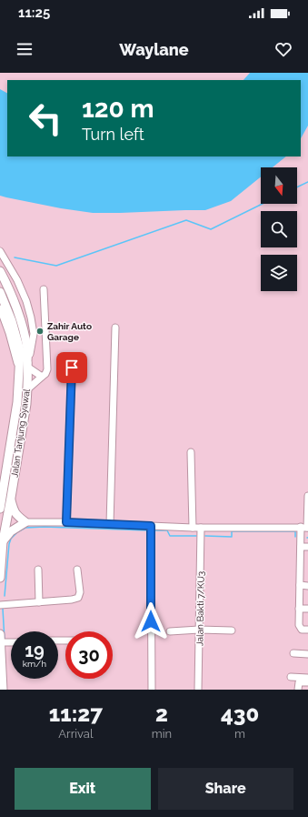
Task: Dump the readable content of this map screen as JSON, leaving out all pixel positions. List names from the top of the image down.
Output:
{
  "streets": {
    "main road": ["Jalan Tanjung Syawal"],
    "street": ["Jalan Bakti 7/KU3"]
  },
  "places": ["Zahir Auto Garage"],
  "north": "bottom",
  "page": {
    "status": "11:25",
    "header": "Waylane",
    "turn": ["120 m", "Turn left"],
    "speed": "19 km/h",
    "limit": "30",
    "eta": [
      "11:27",
      "Arrival",
      "2",
      "min",
      "430",
      "m"
    ],
    "buttons": ["Exit", "Share"]
  }
}
